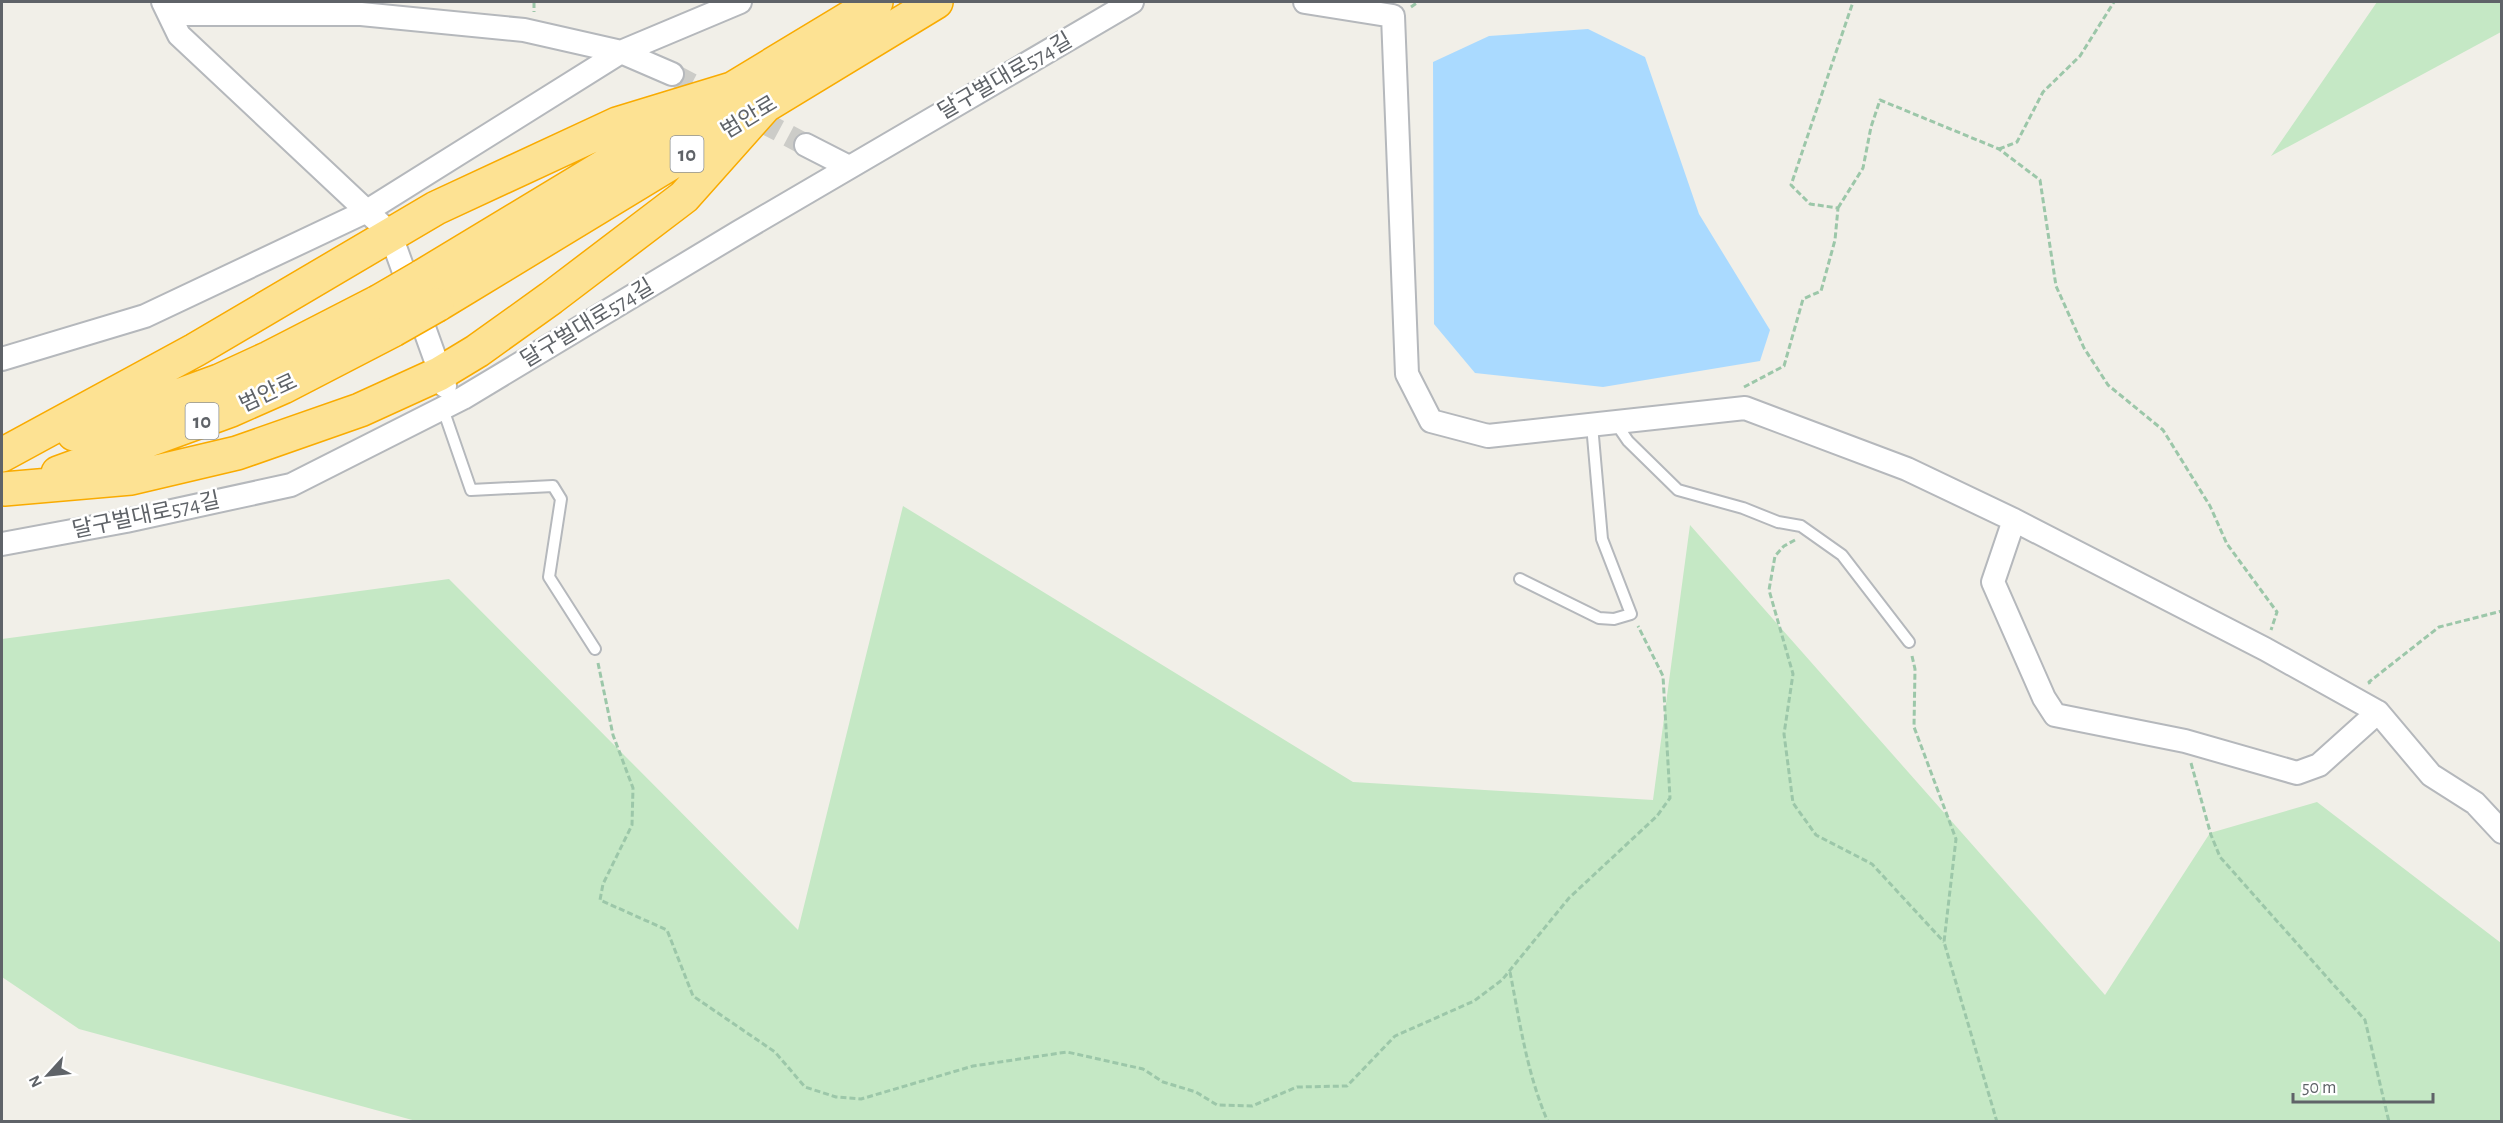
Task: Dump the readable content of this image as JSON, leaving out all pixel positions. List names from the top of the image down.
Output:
{
  "streets": {
    "highway": ["범안로", "10"],
    "street": ["달구벌대로574길"]
  },
  "crossings": [
    ["범안로", "10"]
  ],
  "scale_bar": "50 m",
  "north": "bottom left"
}
